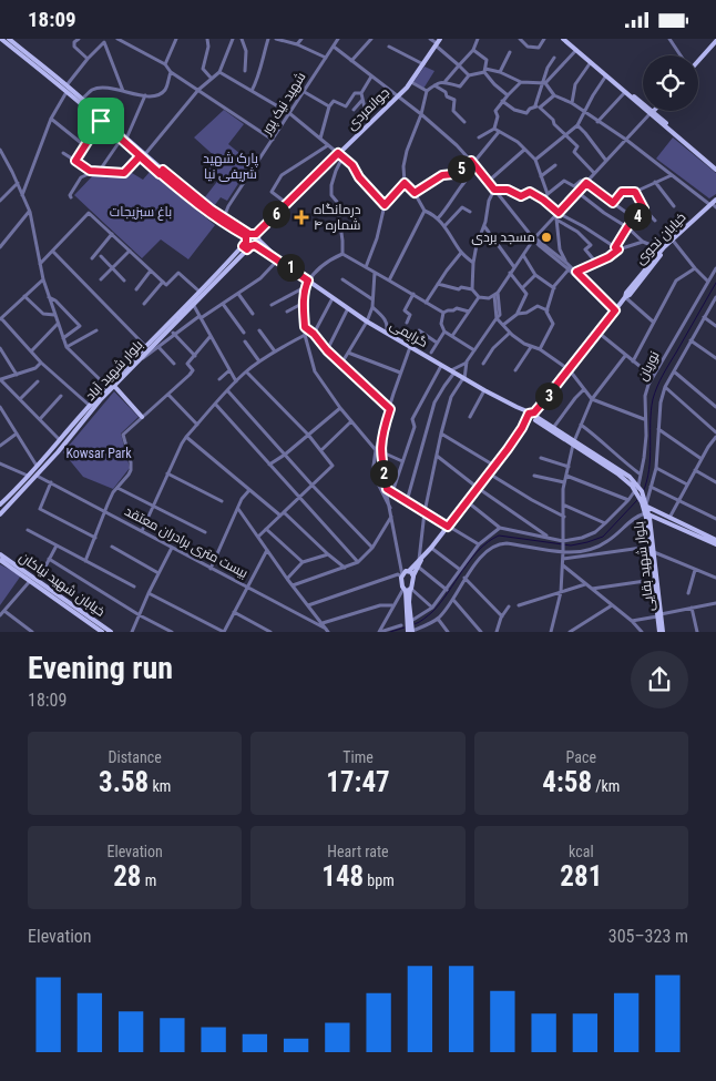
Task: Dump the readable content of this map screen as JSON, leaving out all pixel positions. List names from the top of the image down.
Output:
{
  "streets": {
    "main road": [
      "جوانمردی",
      "خیابان نحوی",
      "گرایمی",
      "بلوار شهید آباد",
      "بلوار شهید بقایی",
      "خیابان شهید نیاکان"
    ],
    "street": ["شهید نیک پور", "نوریان", "بیست متری برادران معتقد"]
  },
  "crossings": [
    ["خیابان نحوی", "گرایمی"],
    ["بلوار شهید آباد", "بیست متری برادران معتقد"]
  ],
  "parks": ["پارک شهید شریفی نیا", "باغ سبزیجات", "Kowsar Park"],
  "places": {
    "health": ["درمانگاه شماره ۴"],
    "other": ["مسجد بردی"]
  },
  "page": {
    "status": "18:09",
    "pins": [
      "5",
      "6",
      "4",
      "1",
      "3",
      "2"
    ],
    "heading": ["Evening run", "18:09"],
    "stats": [
      ["Distance", "3.58 km"],
      ["Time", "17:47"],
      ["Pace", "4:58 /km"],
      ["Elevation", "28 m"],
      ["Heart rate", "148 bpm"],
      ["kcal", "281"]
    ],
    "chart": ["Elevation", "305–323 m"]
  }
}
